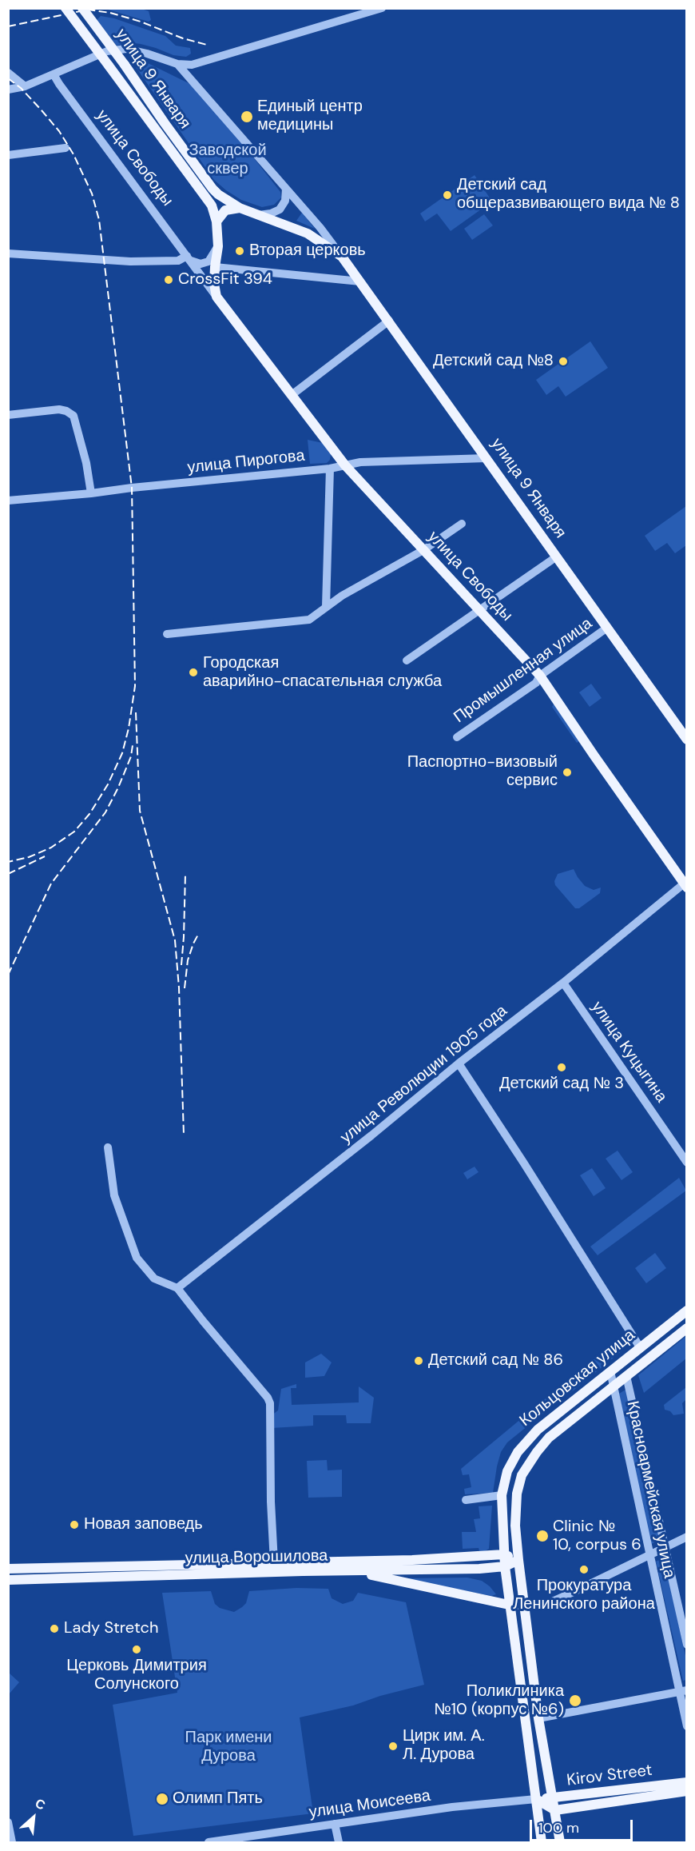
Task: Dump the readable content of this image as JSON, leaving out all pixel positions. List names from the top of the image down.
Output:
{
  "streets": {
    "main road": [
      "улица 9 Января",
      "улица Свободы",
      "Кольцовская улица",
      "улица Ворошилова",
      "Kirov Street"
    ],
    "street": [
      "улица Пирогова",
      "Промышленная улица",
      "улица Куцыгина",
      "улица Революции 1905 года",
      "Красноармейская улица",
      "улица Моисеева"
    ]
  },
  "crossings": [
    ["улица 9 Января", "улица Пирогова"],
    ["улица 9 Января", "Промышленная улица"],
    ["улица Свободы", "улица Пирогова"],
    ["улица Свободы", "Промышленная улица"],
    ["улица Свободы", "улица Революции 1905 года"],
    ["улица Куцыгина", "улица Революции 1905 года"],
    ["Кольцовская улица", "Красноармейская улица"],
    ["Кольцовская улица", "улица Ворошилова"],
    ["Кольцовская улица", "Kirov Street"],
    ["Кольцовская улица", "улица Моисеева"],
    ["Kirov Street", "улица Моисеева"]
  ],
  "parks": ["Заводской сквер", "Парк имени Дурова"],
  "places": [
    "Единый центр медицины",
    "Детский сад общеразвивающего вида № 8",
    "Вторая церковь",
    "CrossFit 394",
    "Детский сад №8",
    "Городская аварийно-спасательная служба",
    "Паспортно-визовый сервис",
    "Детский сад № 3",
    "Детский сад № 86",
    "Новая заповедь",
    "Clinic № 10, corpus 6",
    "Прокуратура Ленинского района",
    "Lady Stretch",
    "Церковь Димитрия Солунского",
    "Поликлиника №10 (корпус №6)",
    "Цирк им. А. Л. Дурова",
    "Олимп Пять"
  ],
  "scale_bar": "100 m",
  "north": "top right"
}
